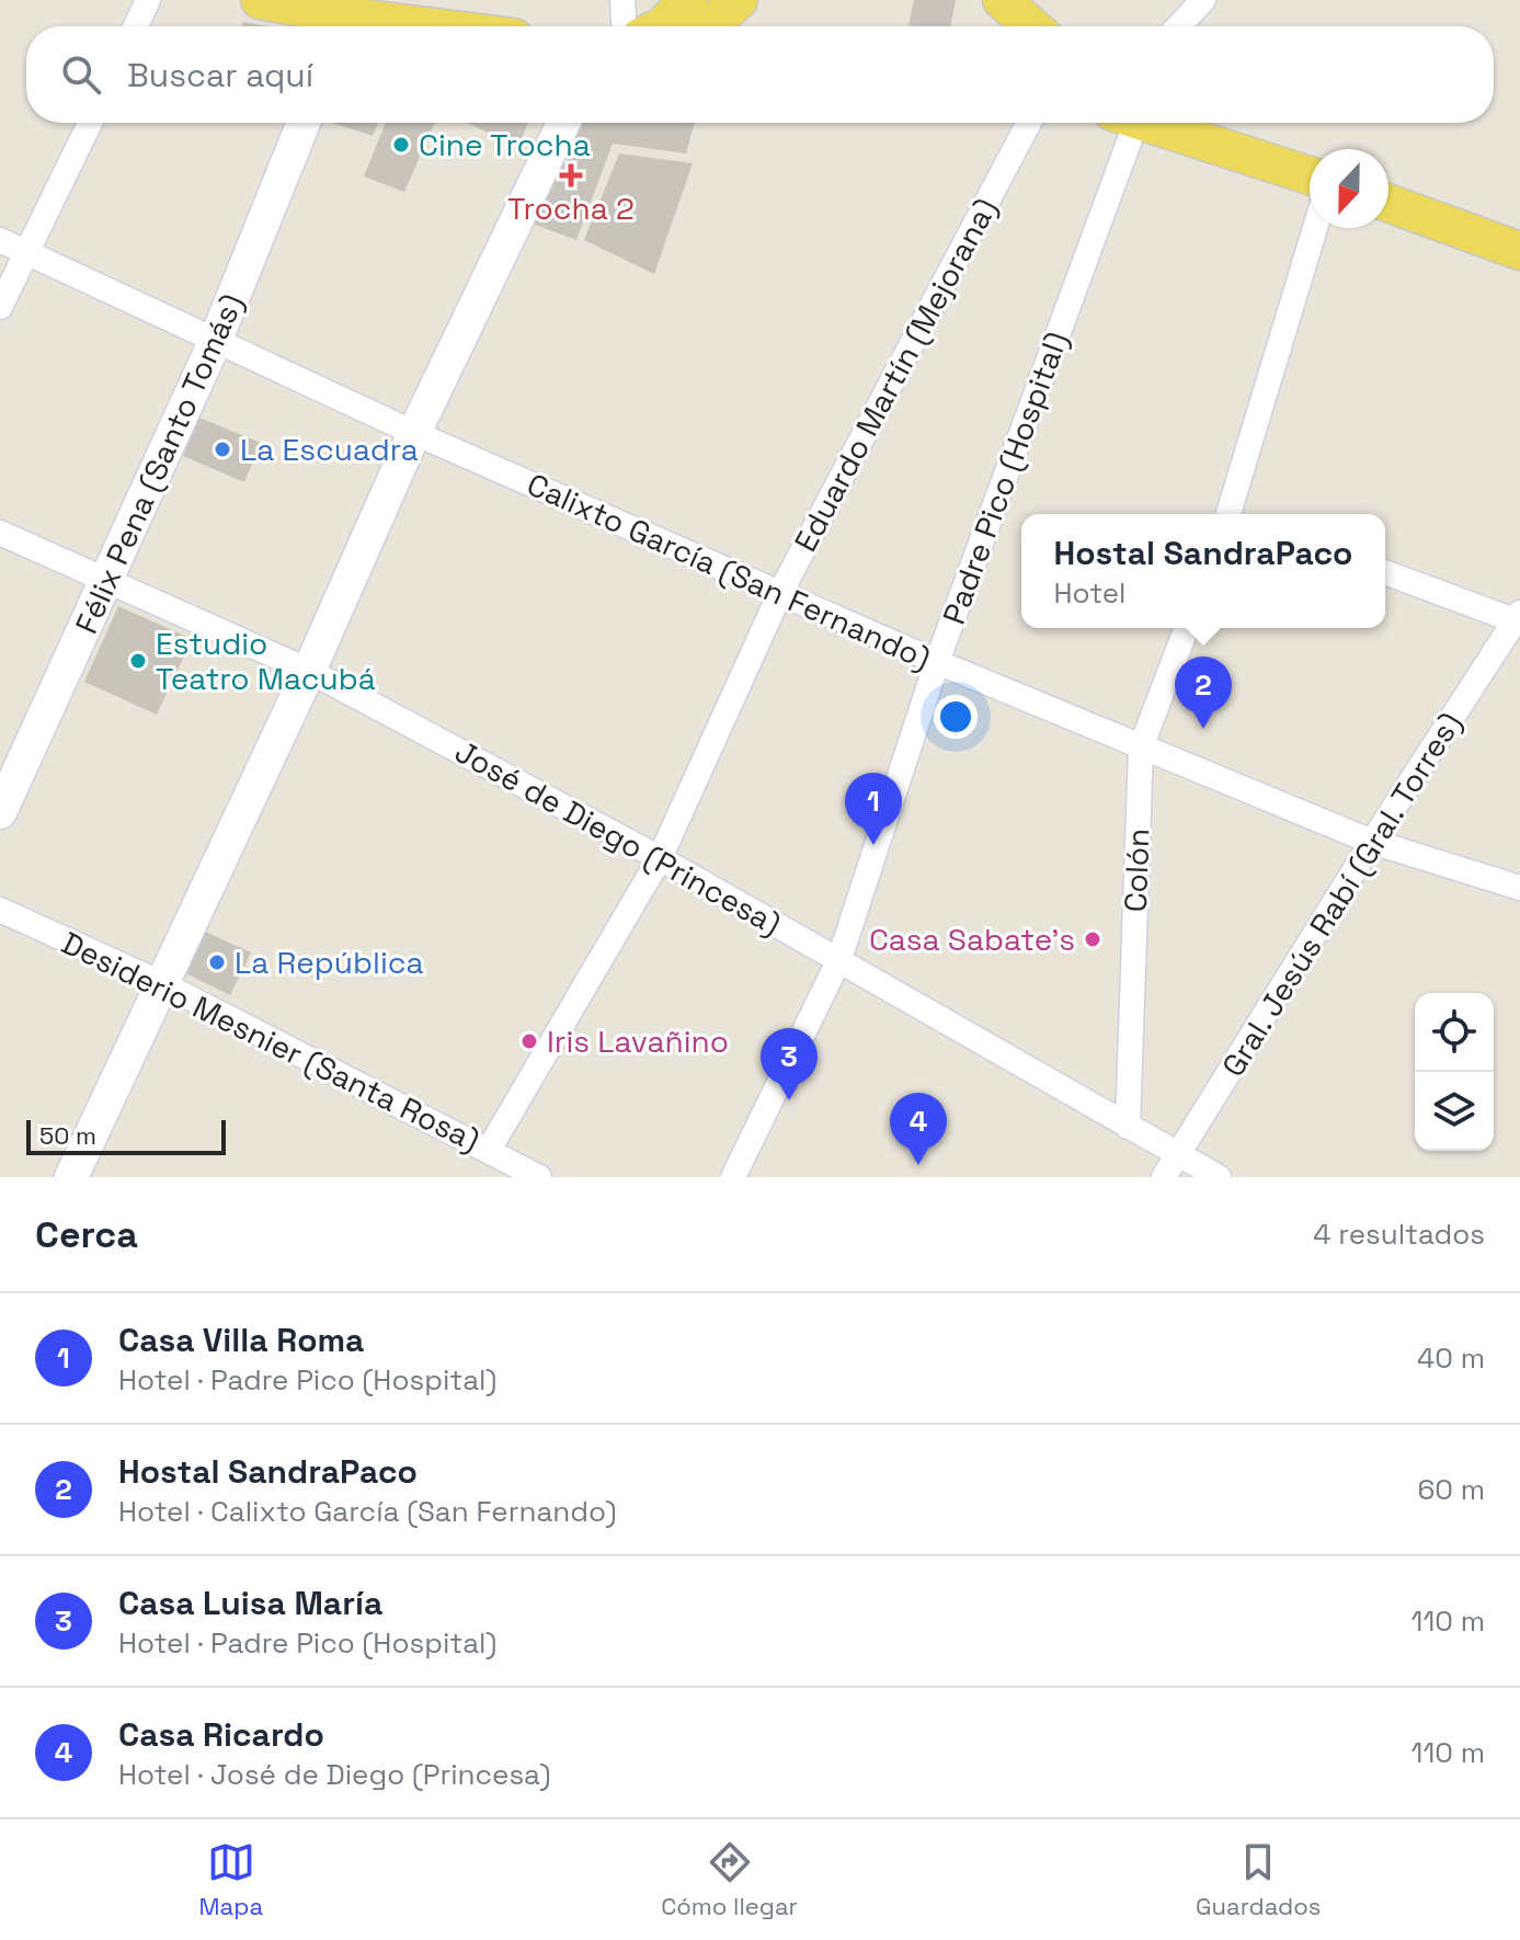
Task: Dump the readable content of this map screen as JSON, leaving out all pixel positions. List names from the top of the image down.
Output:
{
  "streets": {
    "street": [
      "Eduardo Martín (Mejorana)",
      "Félix Pena (Santo Tomás)",
      "Padre Pico (Hospital)",
      "Calixto García (San Fernando)",
      "José de Diego (Princesa)",
      "Colón",
      "Gral. Jesús Rabí (Gral. Torres)",
      "Desiderio Mesnier (Santa Rosa)"
    ]
  },
  "crossings": [
    ["Eduardo Martín (Mejorana)", "Calixto García (San Fernando)"],
    ["Eduardo Martín (Mejorana)", "José de Diego (Princesa)"],
    ["Eduardo Martín (Mejorana)", "Desiderio Mesnier (Santa Rosa)"],
    ["Félix Pena (Santo Tomás)", "Calixto García (San Fernando)"],
    ["Félix Pena (Santo Tomás)", "José de Diego (Princesa)"],
    ["Padre Pico (Hospital)", "Calixto García (San Fernando)"],
    ["Padre Pico (Hospital)", "José de Diego (Princesa)"],
    ["Calixto García (San Fernando)", "Colón"],
    ["Calixto García (San Fernando)", "Gral. Jesús Rabí (Gral. Torres)"],
    ["José de Diego (Princesa)", "Colón"],
    ["José de Diego (Princesa)", "Gral. Jesús Rabí (Gral. Torres)"]
  ],
  "places": {
    "other": [
      "Cine Trocha",
      "La Escuadra",
      "Estudio Teatro Macubá",
      "Casa Sabate's",
      "La República",
      "Iris Lavañino"
    ],
    "health": ["Trocha 2"]
  },
  "scale_bar": "50 m",
  "north": "bottom",
  "page": {
    "search": "Buscar aquí",
    "popup": ["Hostal SandraPaco", "Hotel"],
    "pins": [
      "2",
      "1",
      "3",
      "4"
    ],
    "scale": "50 m",
    "heading": ["Cerca", "4 resultados"],
    "list": [
      {
        "mark": "1",
        "name": "Casa Villa Roma",
        "note": "Hotel · Padre Pico (Hospital)",
        "value": "40 m"
      },
      {
        "mark": "2",
        "name": "Hostal SandraPaco",
        "note": "Hotel · Calixto García (San Fernando)",
        "value": "60 m"
      },
      {
        "mark": "3",
        "name": "Casa Luisa María",
        "note": "Hotel · Padre Pico (Hospital)",
        "value": "110 m"
      },
      {
        "mark": "4",
        "name": "Casa Ricardo",
        "note": "Hotel · José de Diego (Princesa)",
        "value": "110 m"
      }
    ],
    "nav": ["Mapa", "Cómo llegar", "Guardados"]
  }
}
